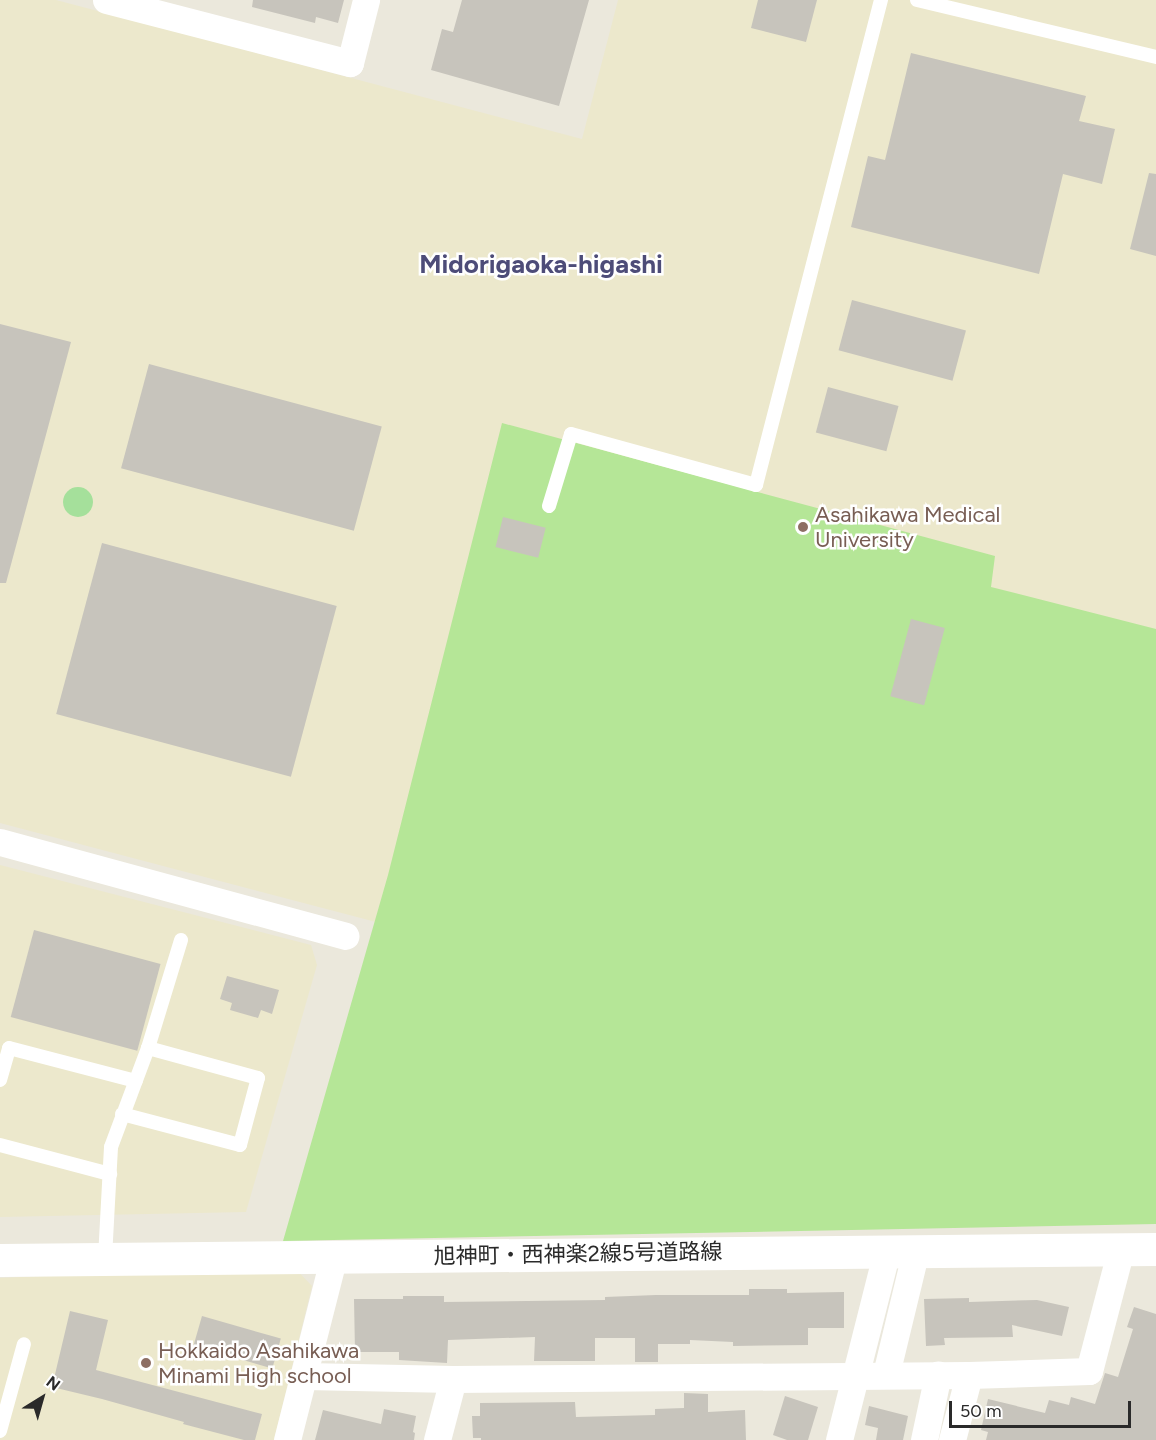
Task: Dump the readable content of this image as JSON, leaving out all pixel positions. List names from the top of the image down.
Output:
{
  "streets": {
    "street": ["旭神町・西神楽2線5号道路線"]
  },
  "districts": ["Midorigaoka-higashi"],
  "places": ["Asahikawa Medical University", "Hokkaido Asahikawa Minami High school"],
  "scale_bar": "50 m",
  "north": "top right"
}
